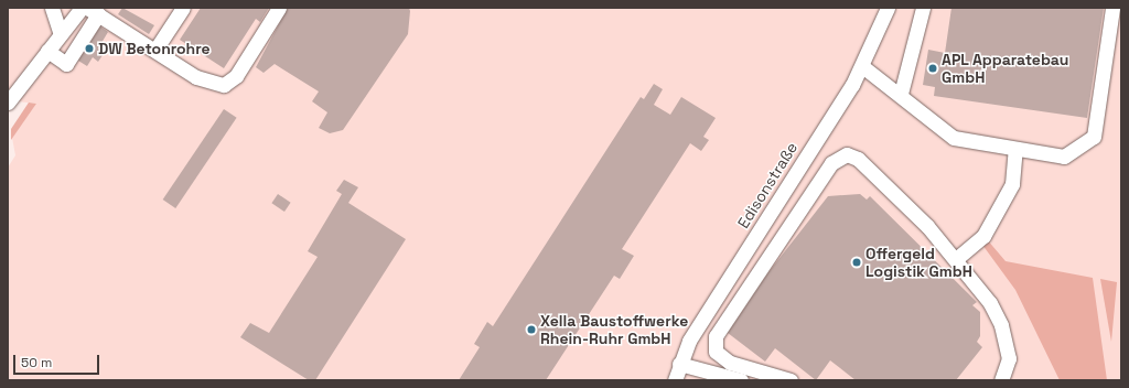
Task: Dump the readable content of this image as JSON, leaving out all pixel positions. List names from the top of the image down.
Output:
{
  "streets": {
    "street": ["Edisonstraße"]
  },
  "places": [
    "DW Betonrohre",
    "APL Apparatebau GmbH",
    "Offergeld Logistik GmbH",
    "Xella Baustoffwerke Rhein-Ruhr GmbH"
  ],
  "scale_bar": "50 m"
}
